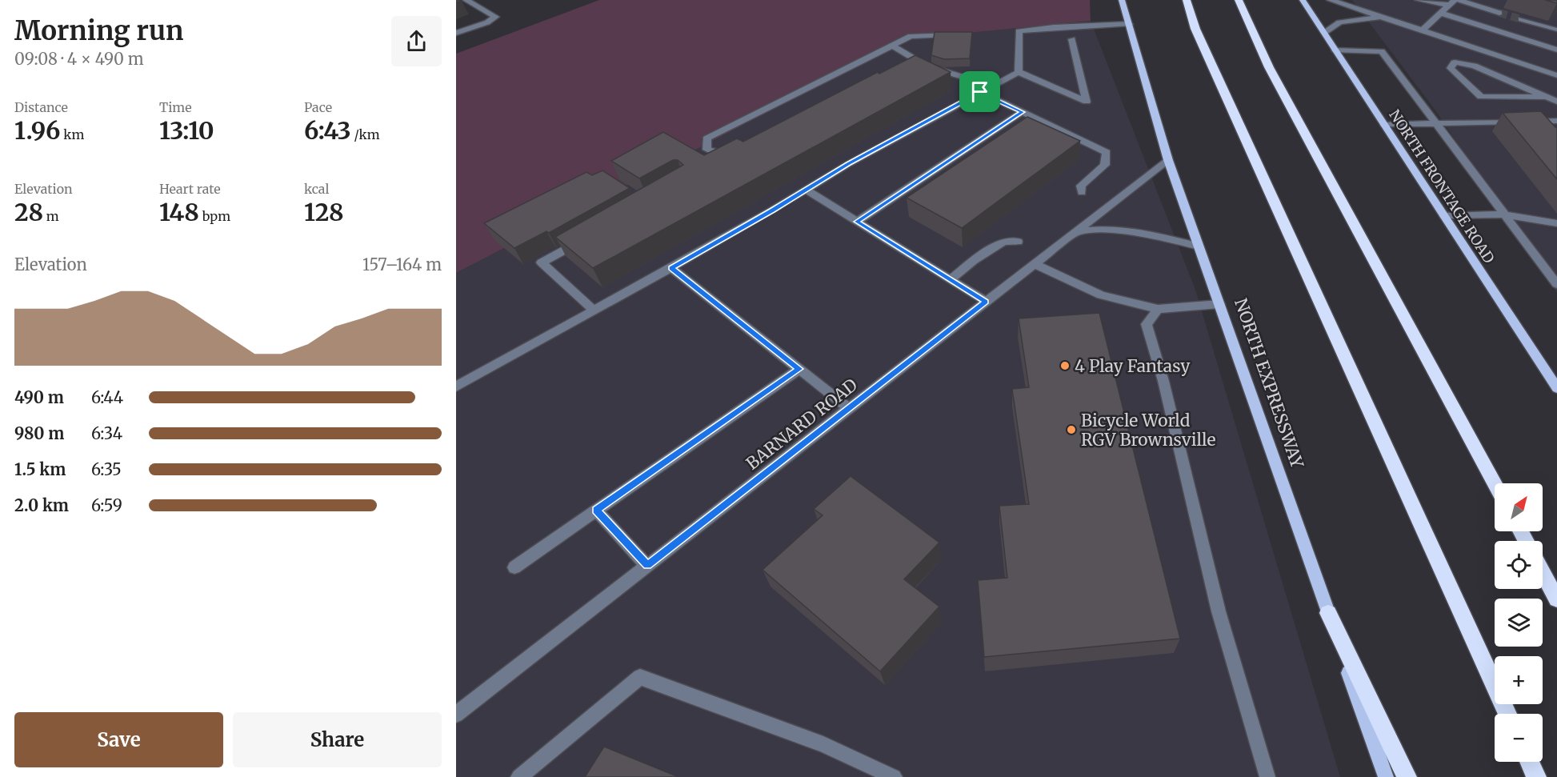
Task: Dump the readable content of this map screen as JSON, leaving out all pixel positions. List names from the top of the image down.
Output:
{
  "streets": {
    "main road": ["NORTH FRONTAGE ROAD", "NORTH EXPRESSWAY"],
    "street": ["BARNARD ROAD"]
  },
  "crossings": [
    ["NORTH EXPRESSWAY", "BARNARD ROAD"]
  ],
  "places": ["4 Play Fantasy", "Bicycle World RGV Brownsville"],
  "north": "top right",
  "page": {
    "heading": ["Morning run", "09:08 · 4 × 490 m"],
    "stats": [
      ["Distance", "1.96 km"],
      ["Time", "13:10"],
      ["Pace", "6:43 /km"],
      ["Elevation", "28 m"],
      ["Heart rate", "148 bpm"],
      ["kcal", "128"]
    ],
    "chart": ["Elevation", "157–164 m"],
    "list": [
      {
        "name": "490 m",
        "note": "6:44"
      },
      {
        "name": "980 m",
        "note": "6:34"
      },
      {
        "name": "1.5 km",
        "note": "6:35"
      },
      {
        "name": "2.0 km",
        "note": "6:59"
      }
    ],
    "map_buttons": ["+", "−"],
    "buttons": ["Save", "Share"]
  }
}
